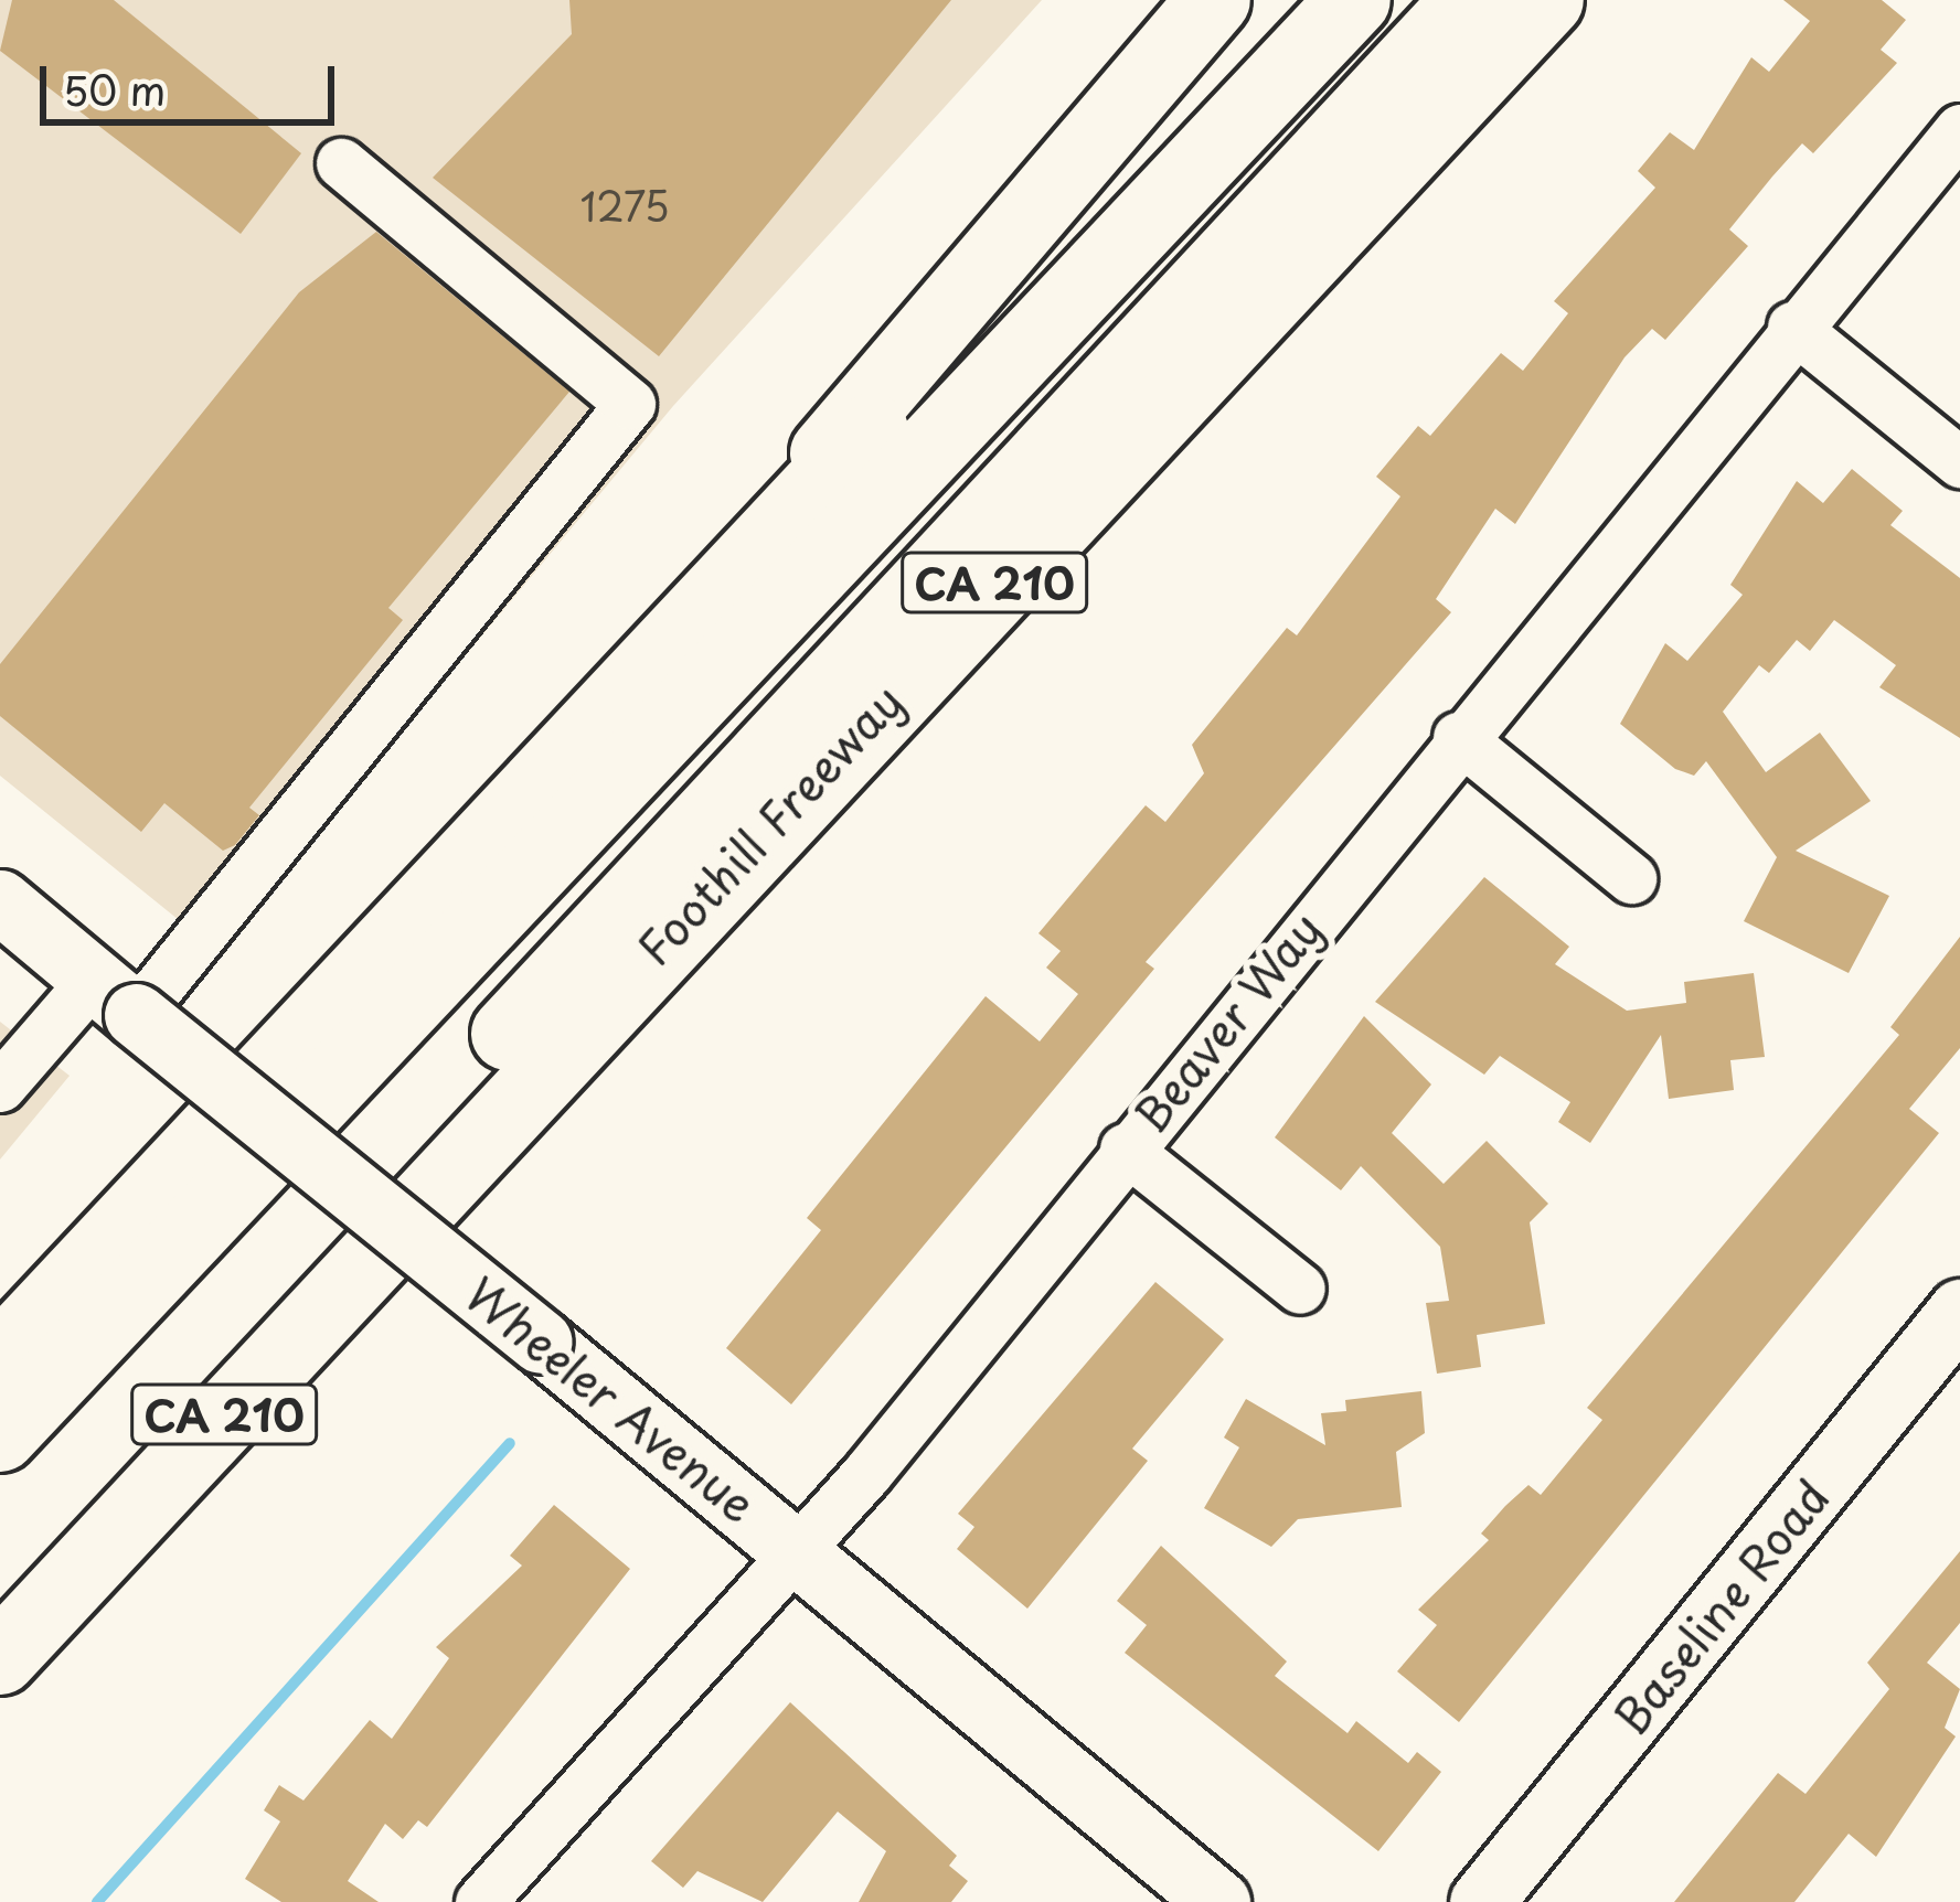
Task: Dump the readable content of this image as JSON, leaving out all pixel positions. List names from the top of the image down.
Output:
{
  "streets": {
    "highway": ["CA 210", "Foothill Freeway"],
    "main road": ["Wheeler Avenue", "Baseline Road"],
    "street": ["Beaver Way"]
  },
  "crossings": [
    ["Beaver Way", "Wheeler Avenue"]
  ],
  "house_numbers": ["1275"],
  "scale_bar": "50 m"
}
